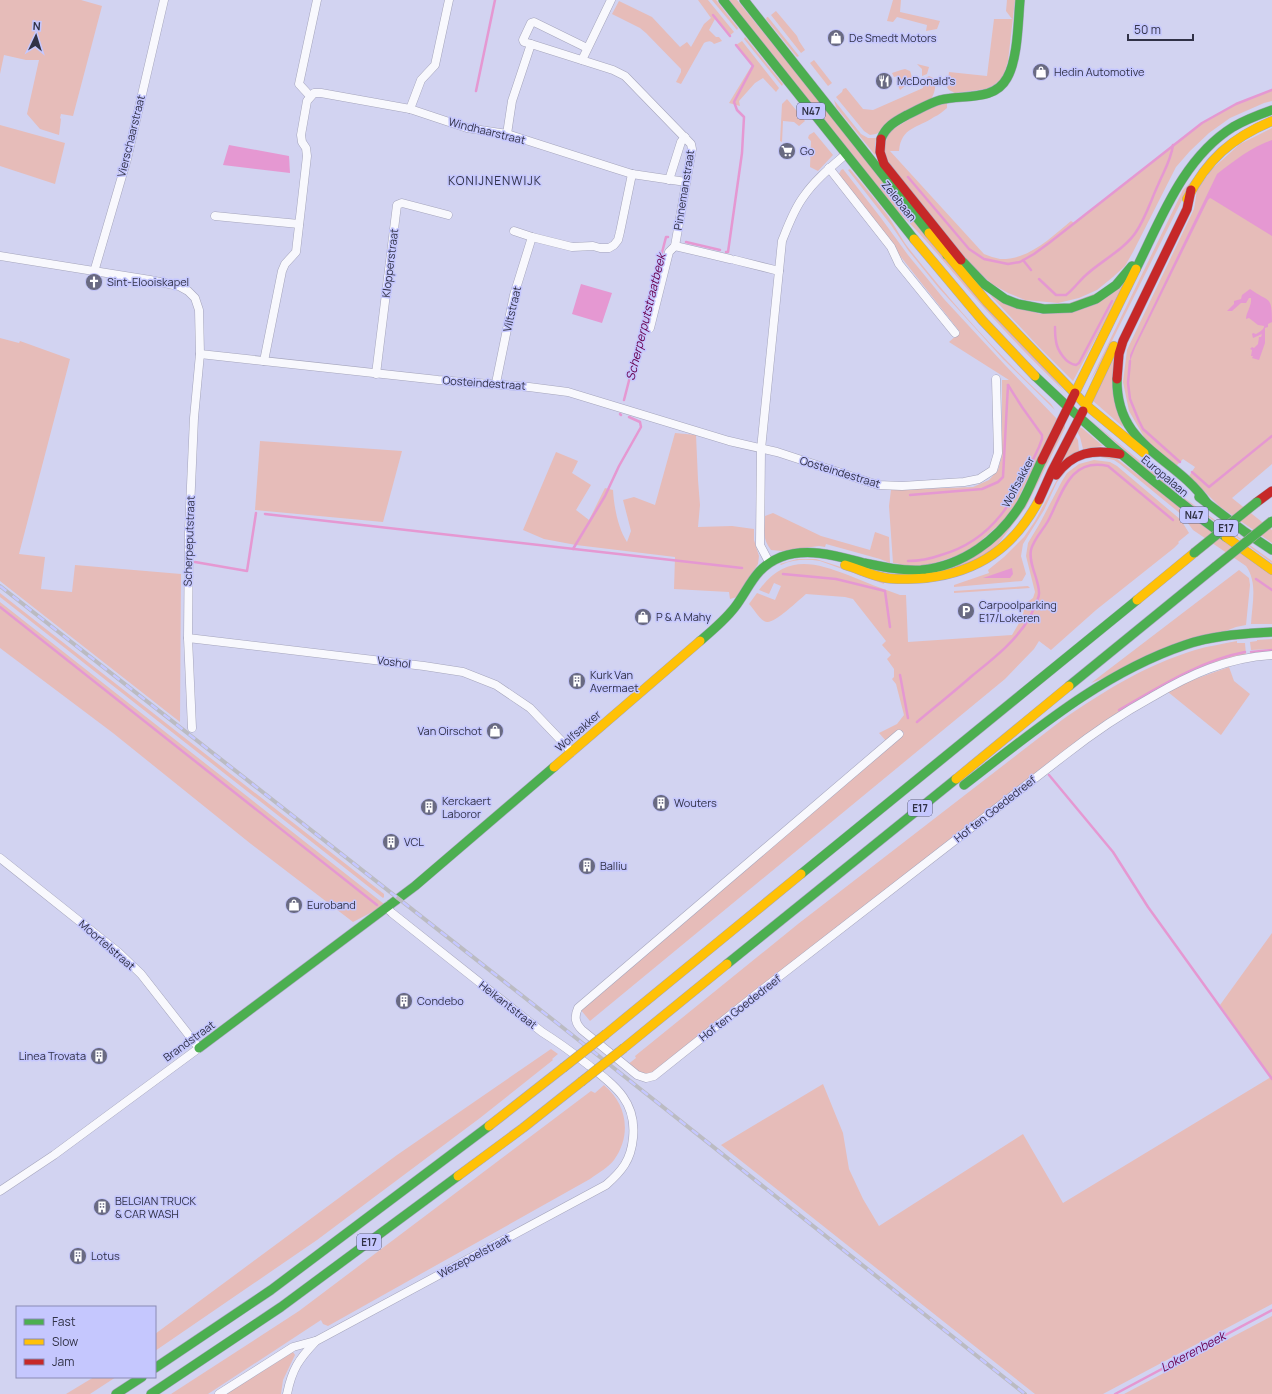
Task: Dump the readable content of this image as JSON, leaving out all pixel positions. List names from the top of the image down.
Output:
{
  "streets": {
    "main road": [
      "N47",
      "Zelebaan",
      "Europalaan",
      "Wolfsakker",
      "E17",
      "Brandstraat"
    ],
    "street": [
      "Windhaarstraat",
      "Vierschaarstraat",
      "Pinnemanstraat",
      "Klopperstraat",
      "Viltstraat",
      "Oosteindestraat",
      "Scherpeputstraat",
      "Voshol",
      "Hof ten Goededreef",
      "Moortelstraat",
      "Heikantstraat",
      "Wezepoelstraat"
    ]
  },
  "crossings": [
    ["Windhaarstraat", "Pinnemanstraat"],
    ["Vierschaarstraat", "Scherpeputstraat"],
    ["Zelebaan", "Europalaan"],
    ["Zelebaan", "Wolfsakker"],
    ["Klopperstraat", "Oosteindestraat"],
    ["Viltstraat", "Oosteindestraat"],
    ["Oosteindestraat", "Scherpeputstraat"],
    ["Europalaan", "Wolfsakker"],
    ["Wolfsakker", "Voshol"],
    ["Wolfsakker", "Heikantstraat"],
    ["Wolfsakker", "Brandstraat"],
    ["Scherpeputstraat", "Voshol"],
    ["Moortelstraat", "Brandstraat"],
    ["Heikantstraat", "Brandstraat"],
    ["Heikantstraat", "Wezepoelstraat"]
  ],
  "districts": ["KONIJNENWIJK"],
  "water": ["Scherperputstraatbeek", "Lokerenbeek"],
  "places": {
    "shop": [
      "De Smedt Motors",
      "Hedin Automotive",
      "P & A Mahy",
      "Van Oirschot",
      "Euroband"
    ],
    "restaurant": ["McDonald's"],
    "supermarket": ["Go"],
    "church": ["Sint-Elooiskapel"],
    "parking": ["Carpoolparking E17/Lokeren"],
    "building": [
      "Kurk Van Avermaet",
      "Wouters",
      "Kerckaert Laboror",
      "VCL",
      "Balliu",
      "Condebo",
      "Linea Trovata",
      "BELGIAN TRUCK & CAR WASH",
      "Lotus"
    ]
  },
  "legend": ["Fast", "Slow", "Jam"],
  "scale_bar": "50 m",
  "north": "top"
}
